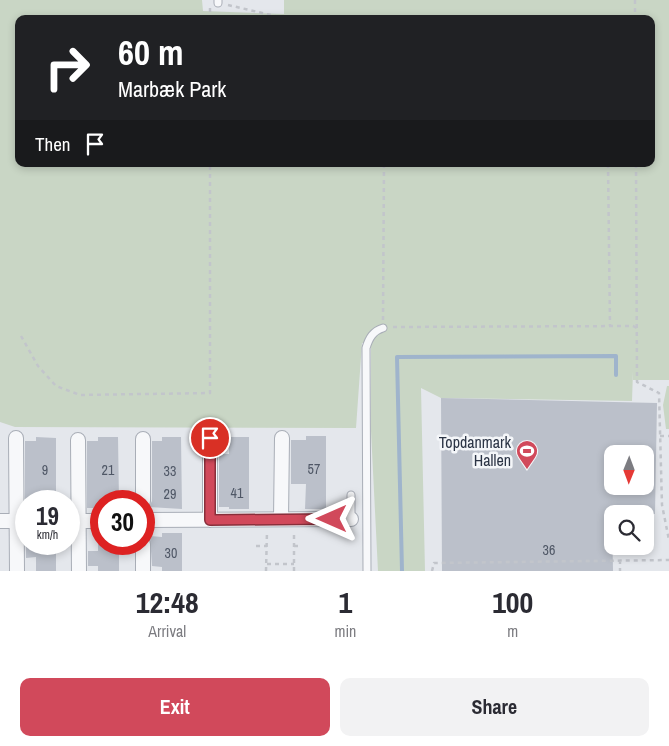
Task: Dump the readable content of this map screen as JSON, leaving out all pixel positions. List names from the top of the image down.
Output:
{
  "places": {
    "sports": ["Topdanmark Hallen"]
  },
  "house_numbers": [
    "57",
    "9",
    "21",
    "33",
    "41",
    "29",
    "36",
    "30"
  ],
  "north": "bottom",
  "page": {
    "turn": ["60 m", "Marbæk Park"],
    "then": "Then",
    "speed": "19 km/h",
    "limit": "30",
    "eta": [
      "12:48",
      "Arrival",
      "1",
      "min",
      "100",
      "m"
    ],
    "buttons": ["Exit", "Share"]
  }
}
